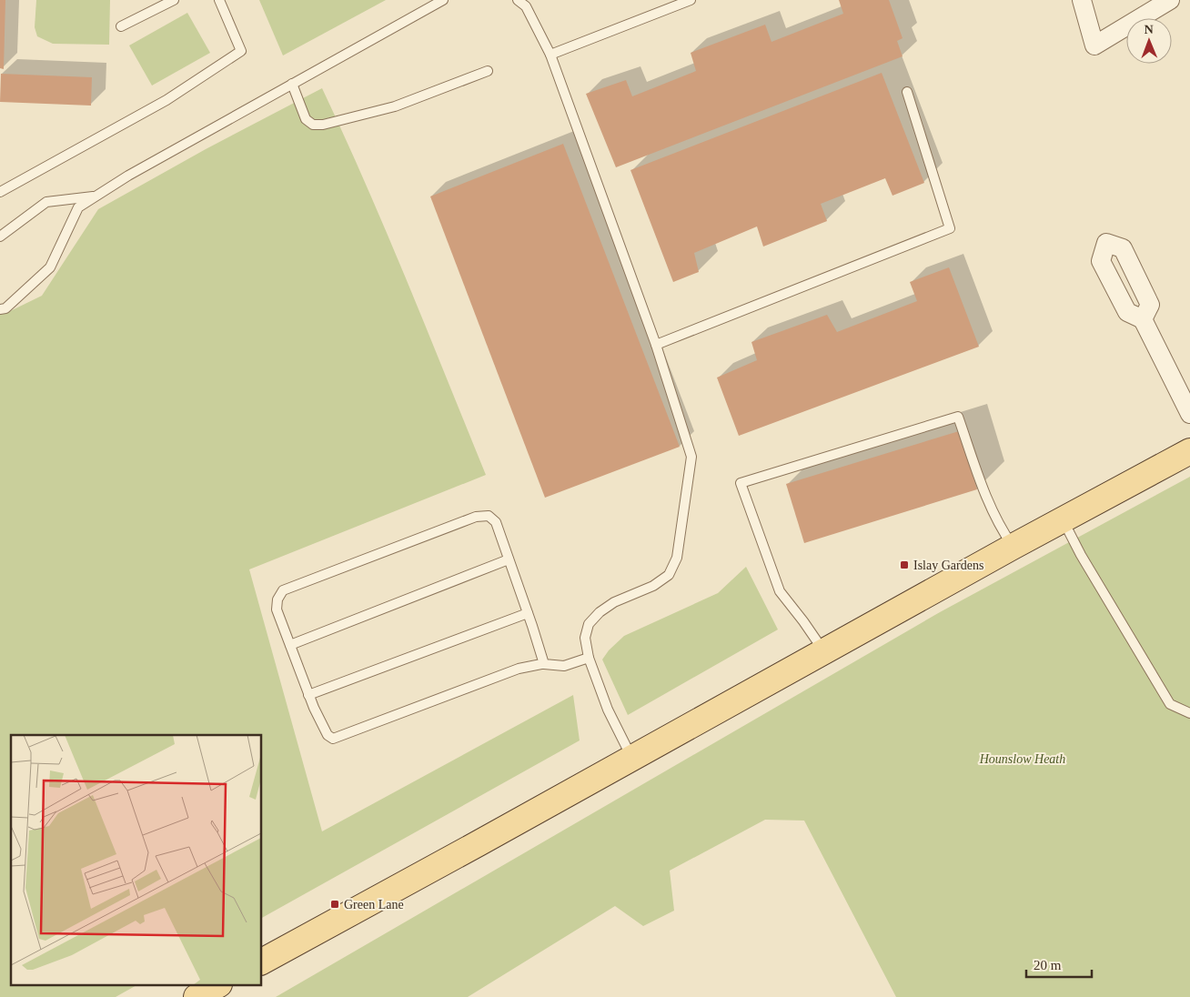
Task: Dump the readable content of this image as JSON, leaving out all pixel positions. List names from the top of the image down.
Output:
{
  "parks": ["Hounslow Heath"],
  "places": {
    "transit": ["Islay Gardens", "Green Lane"]
  },
  "scale_bar": "20 m",
  "north": "top"
}
